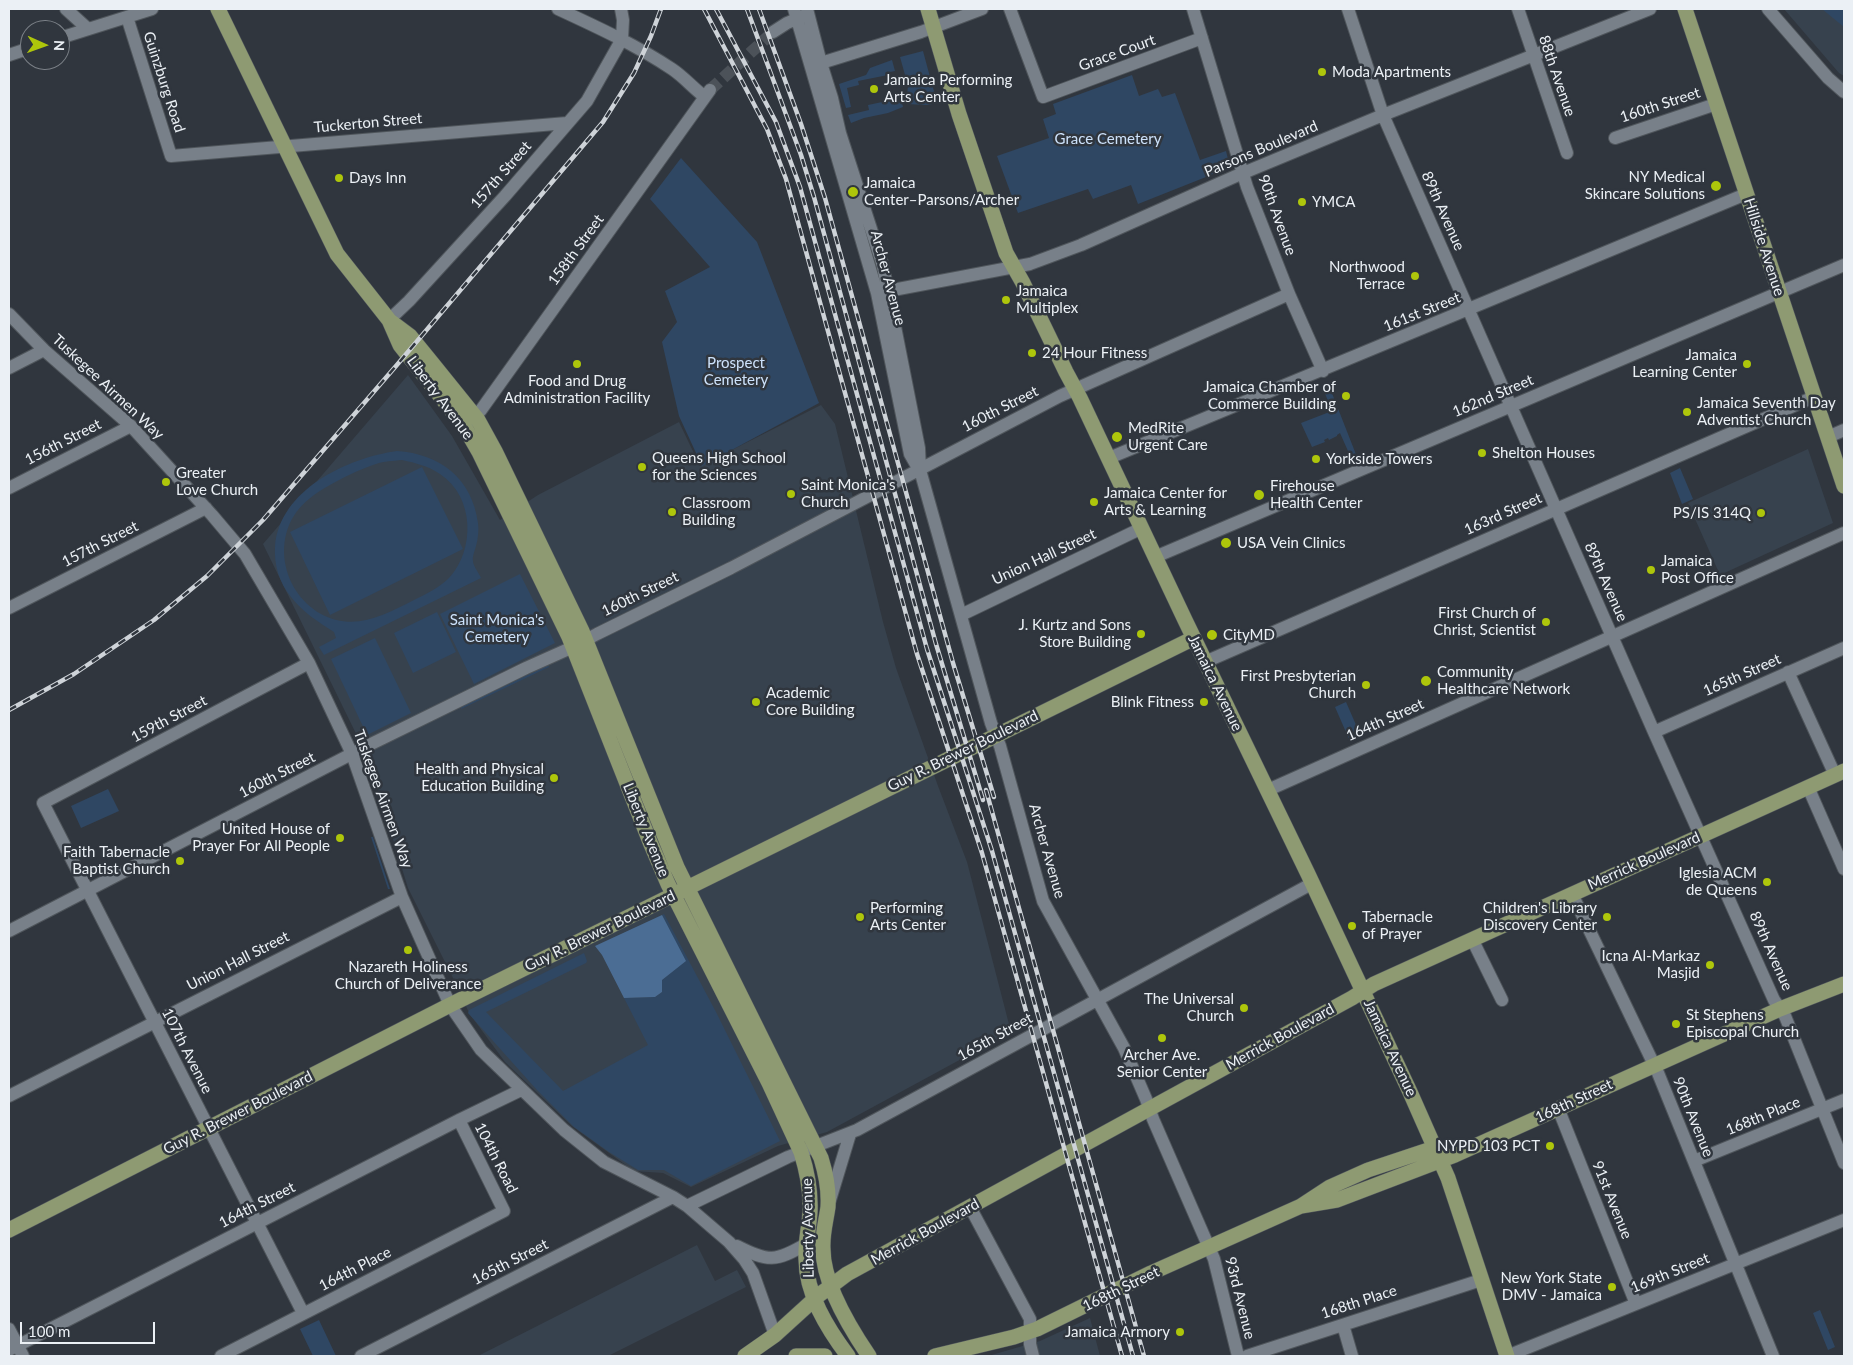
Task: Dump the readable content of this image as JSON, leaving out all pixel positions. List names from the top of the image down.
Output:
{
  "streets": {
    "main road": [
      "Hillside Avenue",
      "Liberty Avenue",
      "Jamaica Avenue",
      "Guy R. Brewer Boulevard",
      "Merrick Boulevard",
      "168th Street"
    ],
    "street": [
      "Grace Court",
      "88th Avenue",
      "Guinzburg Road",
      "160th Street",
      "Tuckerton Street",
      "Parsons Boulevard",
      "157th Street",
      "89th Avenue",
      "90th Avenue",
      "158th Street",
      "Archer Avenue",
      "161st Street",
      "Tuskegee Airmen Way",
      "162nd Street",
      "156th Street",
      "163rd Street",
      "Union Hall Street",
      "165th Street",
      "159th Street",
      "164th Street",
      "107th Avenue",
      "168th Place",
      "104th Road",
      "91st Avenue",
      "164th Place",
      "169th Street",
      "93rd Avenue"
    ]
  },
  "crossings": [
    ["Grace Court", "90th Avenue"],
    ["88th Avenue", "Parsons Boulevard"],
    ["Guinzburg Road", "Tuckerton Street"],
    ["160th Street", "90th Avenue"],
    ["160th Street", "Hillside Avenue"],
    ["160th Street", "Archer Avenue"],
    ["160th Street", "Tuskegee Airmen Way"],
    ["160th Street", "Liberty Avenue"],
    ["160th Street", "Jamaica Avenue"],
    ["160th Street", "107th Avenue"],
    ["Tuckerton Street", "157th Street"],
    ["Tuckerton Street", "Liberty Avenue"],
    ["Parsons Boulevard", "89th Avenue"],
    ["Parsons Boulevard", "90th Avenue"],
    ["Parsons Boulevard", "Archer Avenue"],
    ["Parsons Boulevard", "Jamaica Avenue"],
    ["157th Street", "158th Street"],
    ["157th Street", "Tuskegee Airmen Way"],
    ["157th Street", "Liberty Avenue"],
    ["89th Avenue", "161st Street"],
    ["89th Avenue", "162nd Street"],
    ["89th Avenue", "163rd Street"],
    ["89th Avenue", "165th Street"],
    ["89th Avenue", "164th Street"],
    ["89th Avenue", "Merrick Boulevard"],
    ["89th Avenue", "168th Street"],
    ["89th Avenue", "168th Place"],
    ["90th Avenue", "161st Street"],
    ["90th Avenue", "Merrick Boulevard"],
    ["90th Avenue", "168th Street"],
    ["90th Avenue", "168th Place"],
    ["90th Avenue", "169th Street"],
    ["Hillside Avenue", "161st Street"],
    ["Hillside Avenue", "162nd Street"],
    ["Hillside Avenue", "163rd Street"],
    ["158th Street", "Liberty Avenue"],
    ["Archer Avenue", "Union Hall Street"],
    ["Archer Avenue", "165th Street"],
    ["Archer Avenue", "Guy R. Brewer Boulevard"],
    ["Archer Avenue", "Merrick Boulevard"],
    ["Archer Avenue", "168th Street"],
    ["Archer Avenue", "93rd Avenue"],
    ["161st Street", "Jamaica Avenue"],
    ["Tuskegee Airmen Way", "Liberty Avenue"],
    ["Tuskegee Airmen Way", "156th Street"],
    ["Tuskegee Airmen Way", "Union Hall Street"],
    ["Tuskegee Airmen Way", "165th Street"],
    ["Tuskegee Airmen Way", "159th Street"],
    ["Tuskegee Airmen Way", "164th Street"],
    ["Tuskegee Airmen Way", "Guy R. Brewer Boulevard"],
    ["Tuskegee Airmen Way", "Merrick Boulevard"],
    ["162nd Street", "Jamaica Avenue"],
    ["Liberty Avenue", "165th Street"],
    ["Liberty Avenue", "Guy R. Brewer Boulevard"],
    ["Liberty Avenue", "Merrick Boulevard"],
    ["163rd Street", "Jamaica Avenue"],
    ["Union Hall Street", "Jamaica Avenue"],
    ["Union Hall Street", "107th Avenue"],
    ["165th Street", "Jamaica Avenue"],
    ["Jamaica Avenue", "164th Street"],
    ["Jamaica Avenue", "Guy R. Brewer Boulevard"],
    ["Jamaica Avenue", "Merrick Boulevard"],
    ["Jamaica Avenue", "168th Street"],
    ["Jamaica Avenue", "168th Place"],
    ["Jamaica Avenue", "169th Street"],
    ["159th Street", "107th Avenue"],
    ["164th Street", "107th Avenue"],
    ["164th Street", "104th Road"],
    ["Guy R. Brewer Boulevard", "107th Avenue"],
    ["107th Avenue", "164th Place"],
    ["168th Street", "91st Avenue"],
    ["168th Street", "93rd Avenue"],
    ["104th Road", "164th Place"],
    ["91st Avenue", "169th Street"]
  ],
  "parks": ["Grace Cemetery", "Prospect Cemetery", "Saint Monica's Cemetery"],
  "places": [
    "Moda Apartments",
    "Jamaica Performing Arts Center",
    "Days Inn",
    "NY Medical Skincare Solutions",
    "Jamaica Center–Parsons/Archer",
    "YMCA",
    "Northwood Terrace",
    "Jamaica Multiplex",
    "24 Hour Fitness",
    "Food and Drug Administration Facility",
    "Jamaica Learning Center",
    "Jamaica Chamber of Commerce Building",
    "Jamaica Seventh Day Adventist Church",
    "MedRite Urgent Care",
    "Shelton Houses",
    "Yorkside Towers",
    "Queens High School for the Sciences",
    "Greater Love Church",
    "Saint Monica's Church",
    "Firehouse Health Center",
    "Jamaica Center for Arts & Learning",
    "Classroom Building",
    "PS/IS 314Q",
    "USA Vein Clinics",
    "Jamaica Post Office",
    "First Church of Christ, Scientist",
    "J. Kurtz and Sons Store Building",
    "CityMD",
    "Community Healthcare Network",
    "First Presbyterian Church",
    "Academic Core Building",
    "Blink Fitness",
    "Health and Physical Education Building",
    "United House of Prayer For All People",
    "Faith Tabernacle Baptist Church",
    "Iglesia ACM de Queens",
    "Performing Arts Center",
    "Children's Library Discovery Center",
    "Tabernacle of Prayer",
    "Nazareth Holiness Church of Deliverance",
    "Icna Al-Markaz Masjid",
    "The Universal Church",
    "St Stephens Episcopal Church",
    "Archer Ave. Senior Center",
    "NYPD 103 PCT",
    "New York State DMV - Jamaica",
    "Jamaica Armory"
  ],
  "scale_bar": "100 m",
  "north": "right"
}
